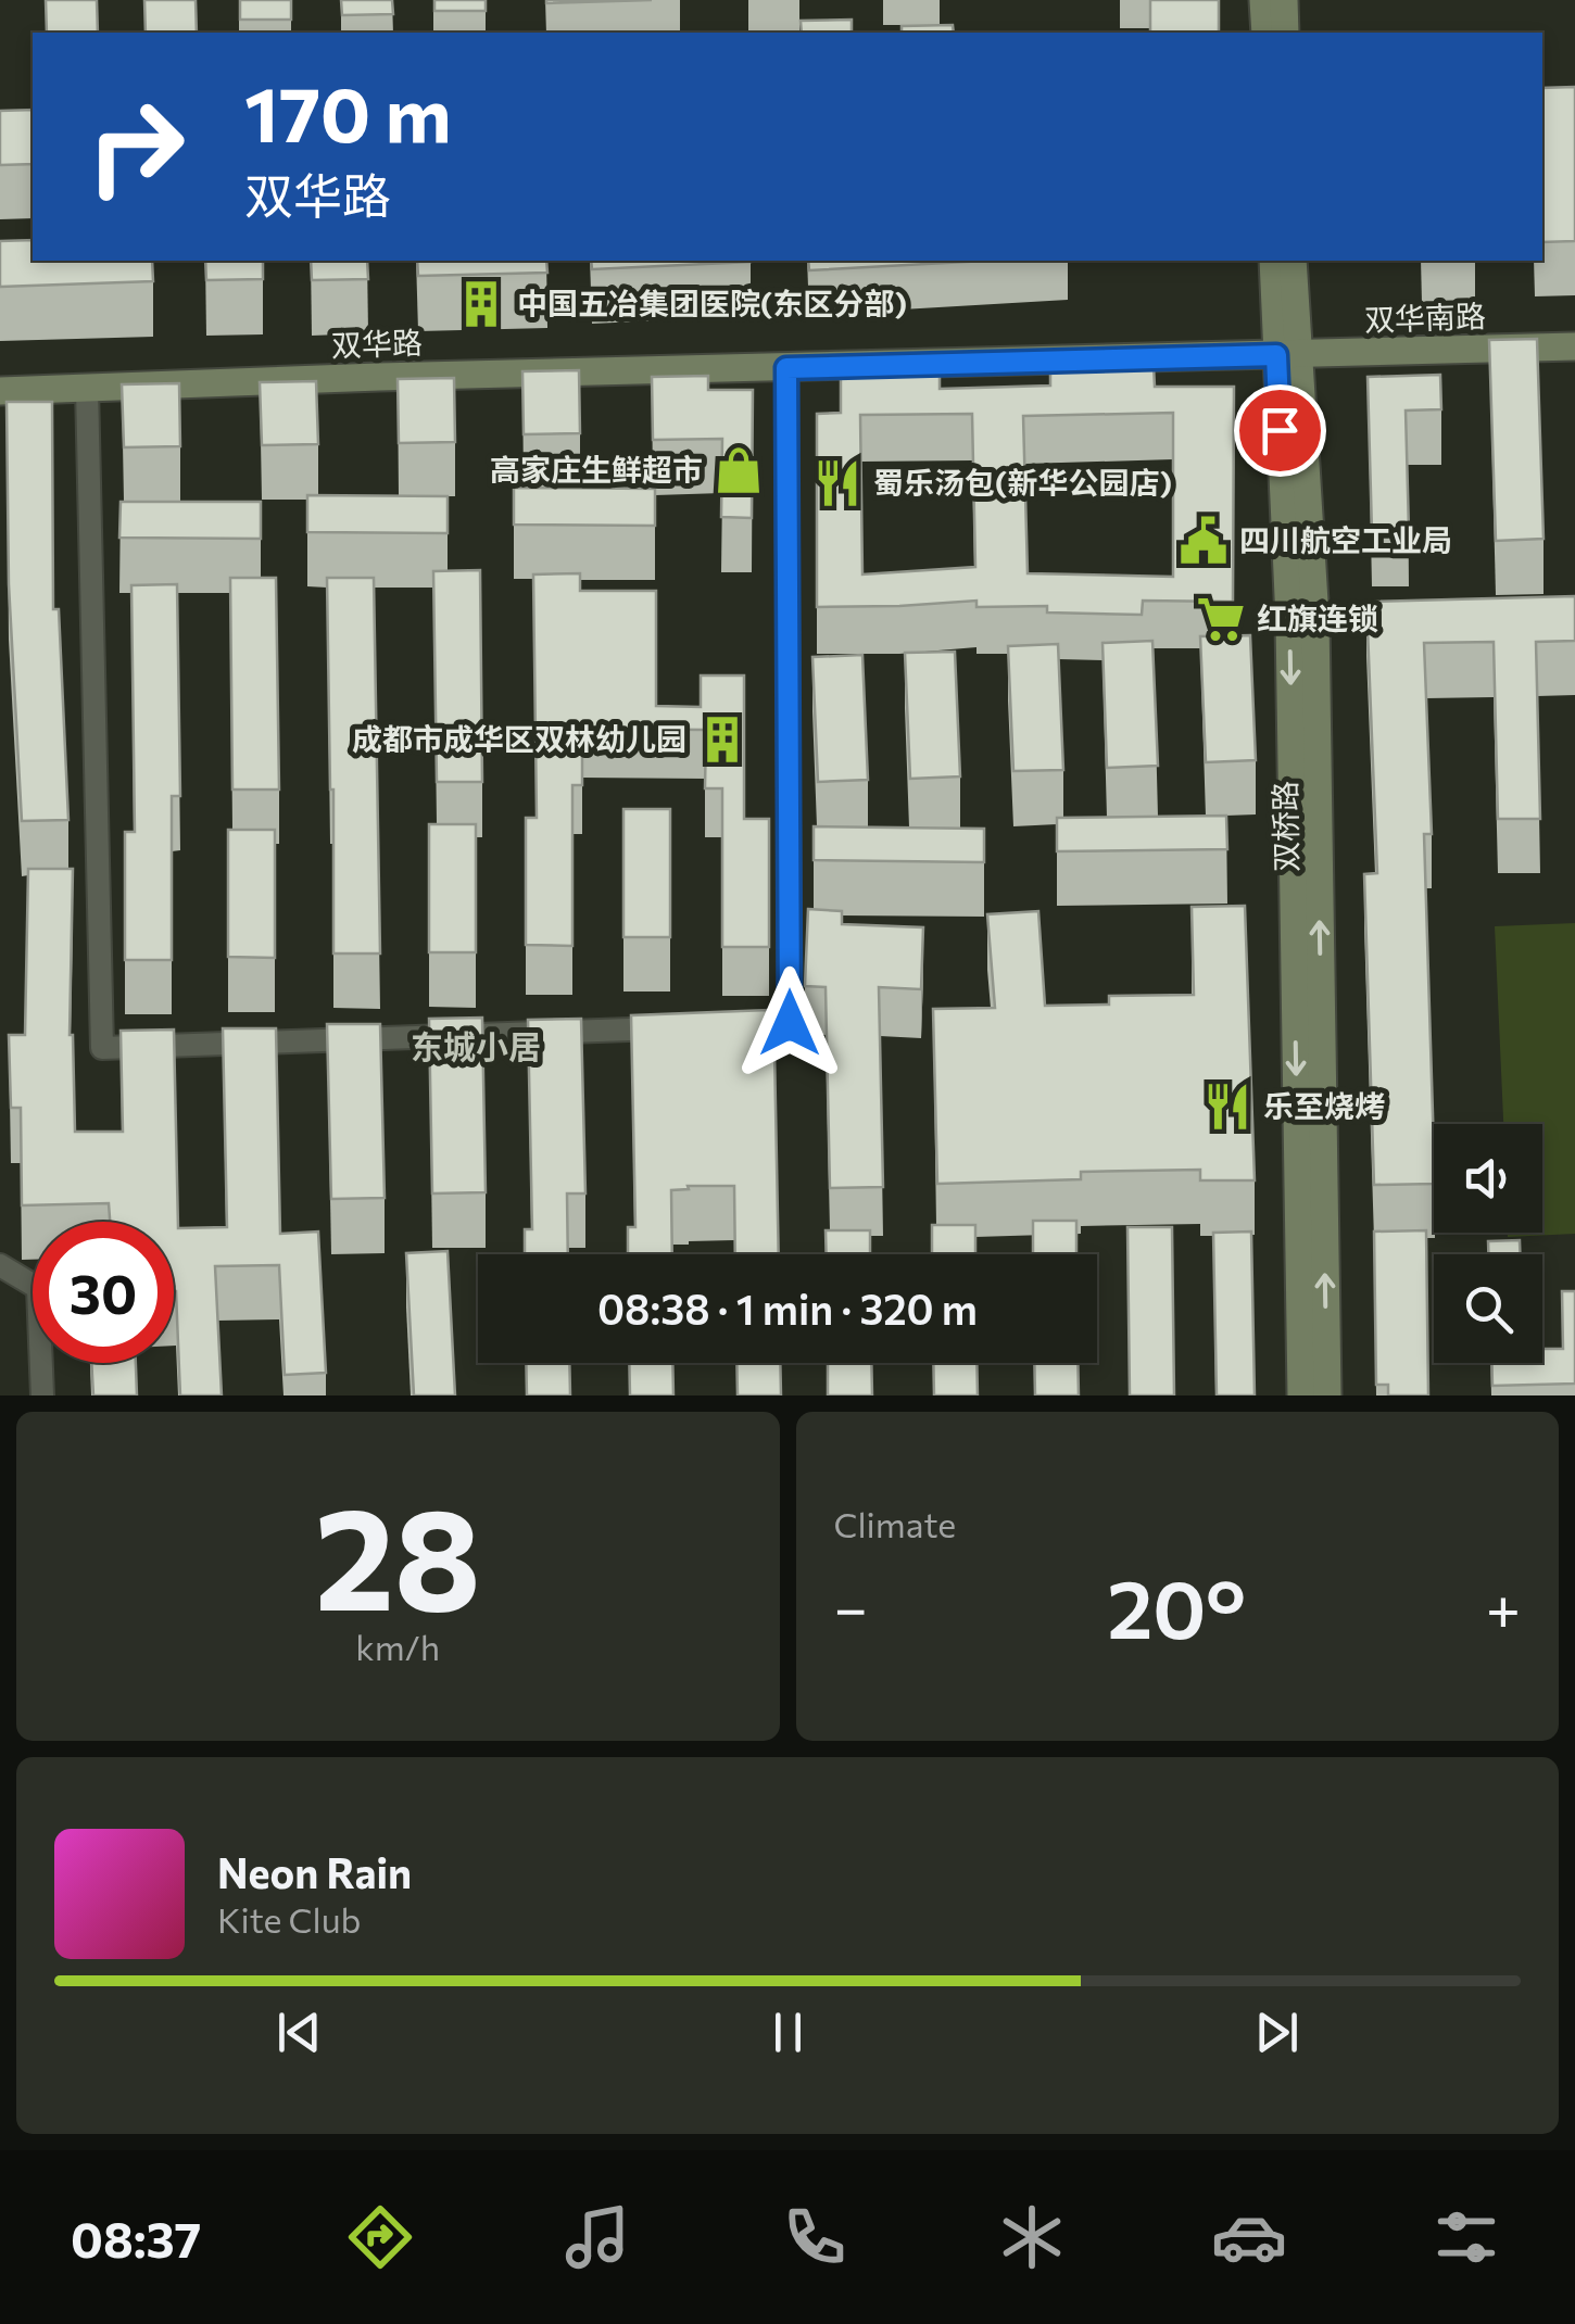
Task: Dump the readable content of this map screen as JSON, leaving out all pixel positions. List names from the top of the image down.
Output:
{
  "streets": {
    "main road": ["双华南路", "双华路", "双桥路"]
  },
  "crossings": [
    ["双华南路", "双华路"],
    ["双华南路", "双桥路"],
    ["双华路", "双桥路"]
  ],
  "districts": ["东城小居"],
  "places": {
    "building": ["中国五冶集团医院(东区分部)", "成都市成华区双林幼儿园"],
    "shop": ["高家庄生鲜超市"],
    "restaurant": ["蜀乐汤包(新华公园店)", "乐至烧烤"],
    "public building": ["四川航空工业局"],
    "supermarket": ["红旗连锁"]
  },
  "page": {
    "turn": ["170 m", "双华路"],
    "limit": "30",
    "trip": "08:38 · 1 min · 320 m",
    "tile": [
      ["28", "km/h"],
      "Climate"
    ],
    "heat": ["−", "20°", "+"],
    "song": ["Neon Rain", "Kite Club"],
    "tabs": "08:37"
  }
}
